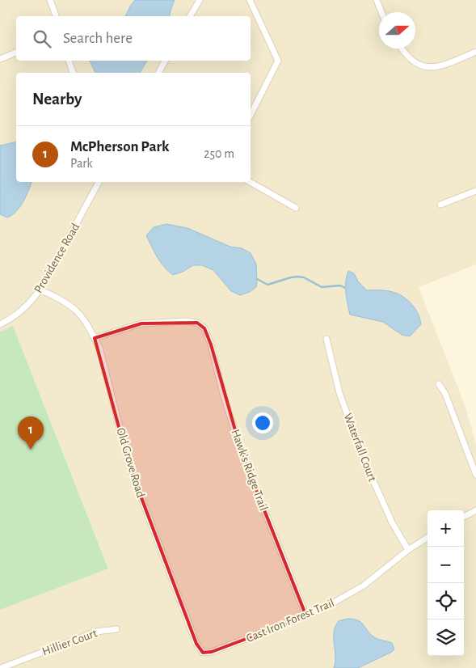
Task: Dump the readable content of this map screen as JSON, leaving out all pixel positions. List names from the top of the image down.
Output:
{
  "streets": {
    "street": [
      "Providence Road",
      "Waterfall Court",
      "Old Grove Road",
      "Hawk's Ridge Trail",
      "Cast Iron Forest Trail",
      "Hillier Court"
    ]
  },
  "crossings": [
    ["Providence Road", "Old Grove Road"],
    ["Waterfall Court", "Cast Iron Forest Trail"],
    ["Old Grove Road", "Hawk's Ridge Trail"],
    ["Old Grove Road", "Cast Iron Forest Trail"],
    ["Hawk's Ridge Trail", "Cast Iron Forest Trail"]
  ],
  "north": "right",
  "page": {
    "search": "Search here",
    "heading": "Nearby",
    "list": [
      {
        "mark": "1",
        "name": "McPherson Park",
        "note": "Park",
        "value": "250 m"
      }
    ],
    "pins": "1",
    "map_buttons": ["+", "−"]
  }
}
